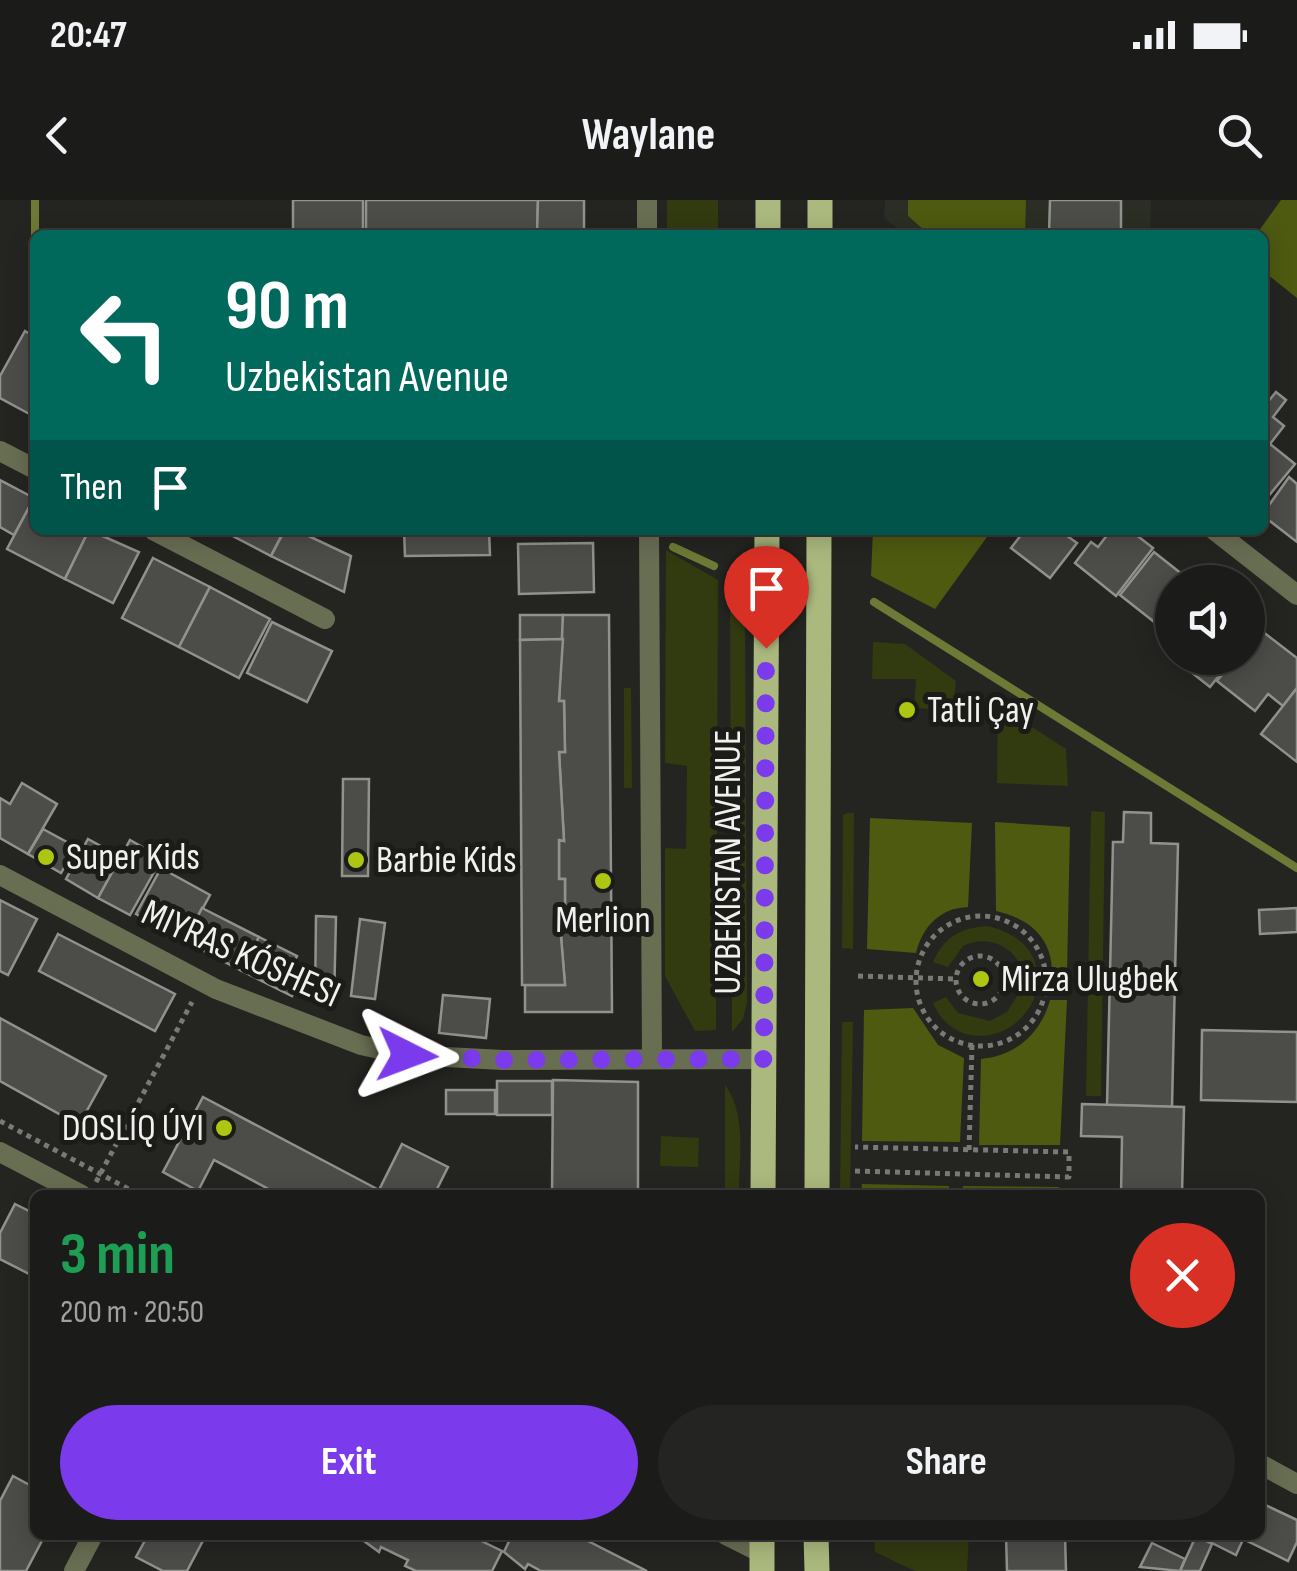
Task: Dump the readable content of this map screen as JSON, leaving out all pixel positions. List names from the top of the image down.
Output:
{
  "streets": {
    "main road": ["UZBEKISTAN AVENUE"],
    "street": ["MIYRAS KÓSHESI"]
  },
  "crossings": [
    ["UZBEKISTAN AVENUE", "MIYRAS KÓSHESI"]
  ],
  "places": [
    "Tatli Çay",
    "Super Kids",
    "Barbie Kids",
    "Merlion",
    "Mirza Ulugbek",
    "DOSLÍQ ÚYI"
  ],
  "page": {
    "status": "20:47",
    "header": "Waylane",
    "turn": ["90 m", "Uzbekistan Avenue"],
    "then": "Then",
    "heading": ["3 min", "200 m · 20:50"],
    "buttons": ["Exit", "Share"]
  }
}
